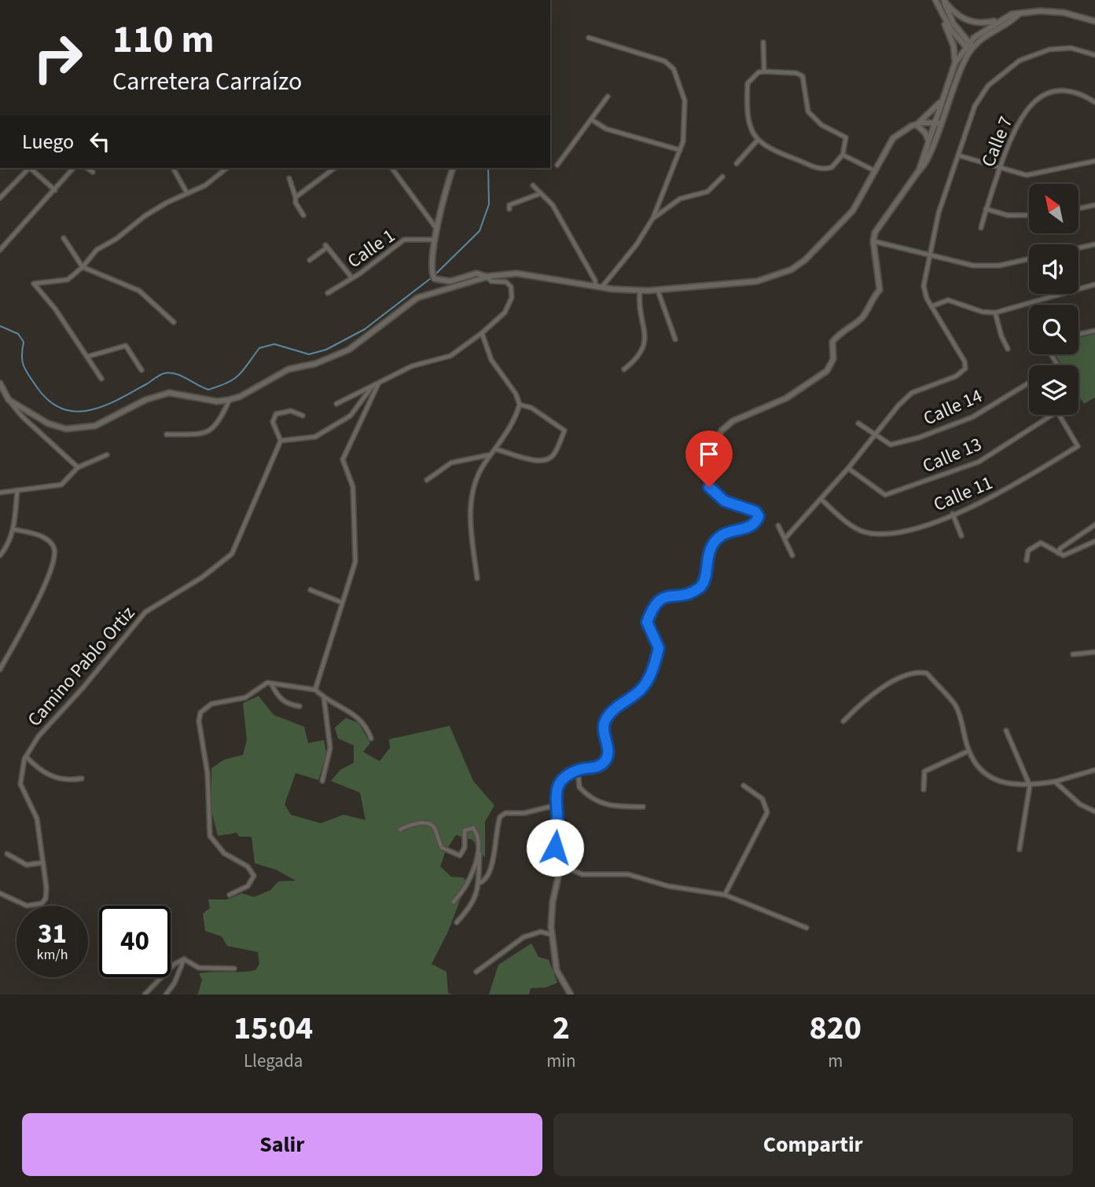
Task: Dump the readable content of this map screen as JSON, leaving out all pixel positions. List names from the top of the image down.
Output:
{
  "streets": {
    "street": [
      "Calle 7",
      "Calle 1",
      "Calle 14",
      "Calle 13",
      "Calle 11",
      "Camino Pablo Ortiz"
    ]
  },
  "north": "top left",
  "page": {
    "turn": ["110 m", "Carretera Carraízo"],
    "then": "Luego",
    "speed": "31 km/h",
    "limit": "40",
    "eta": [
      "15:04",
      "Llegada",
      "2",
      "min",
      "820",
      "m"
    ],
    "buttons": ["Salir", "Compartir"]
  }
}
